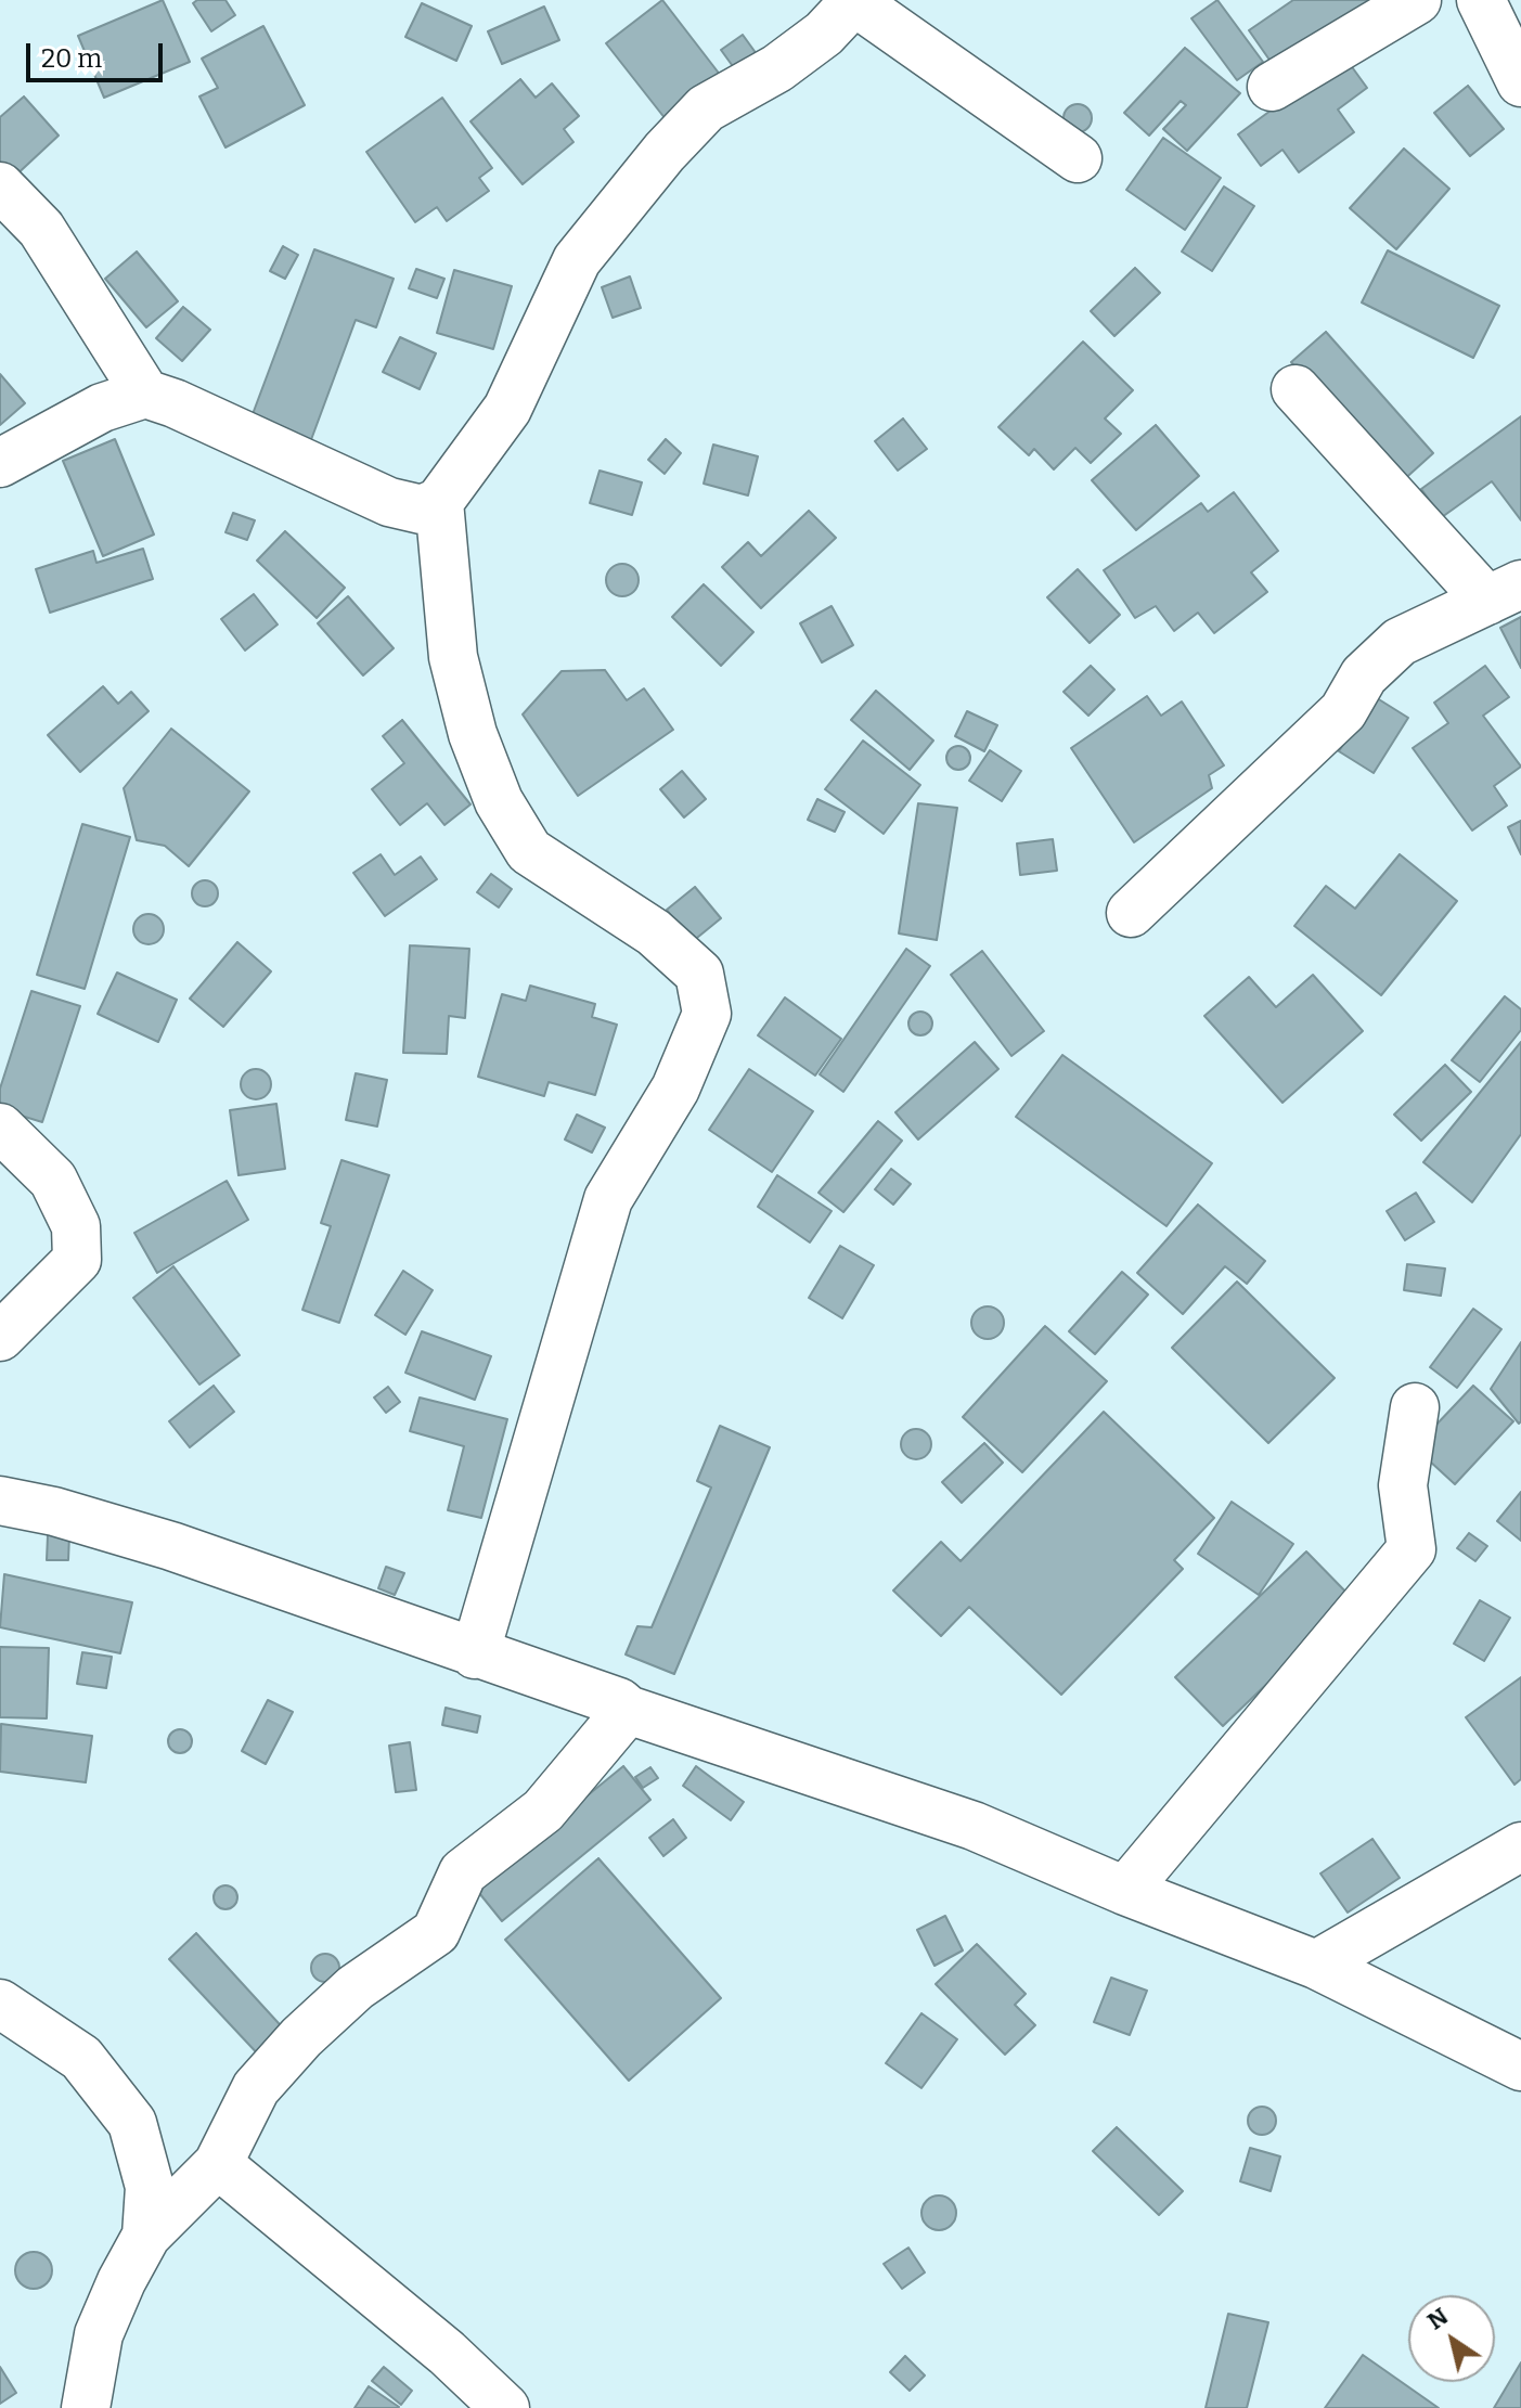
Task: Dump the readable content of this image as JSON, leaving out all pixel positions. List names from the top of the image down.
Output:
{
  "scale_bar": "20 m",
  "north": "top left"
}
